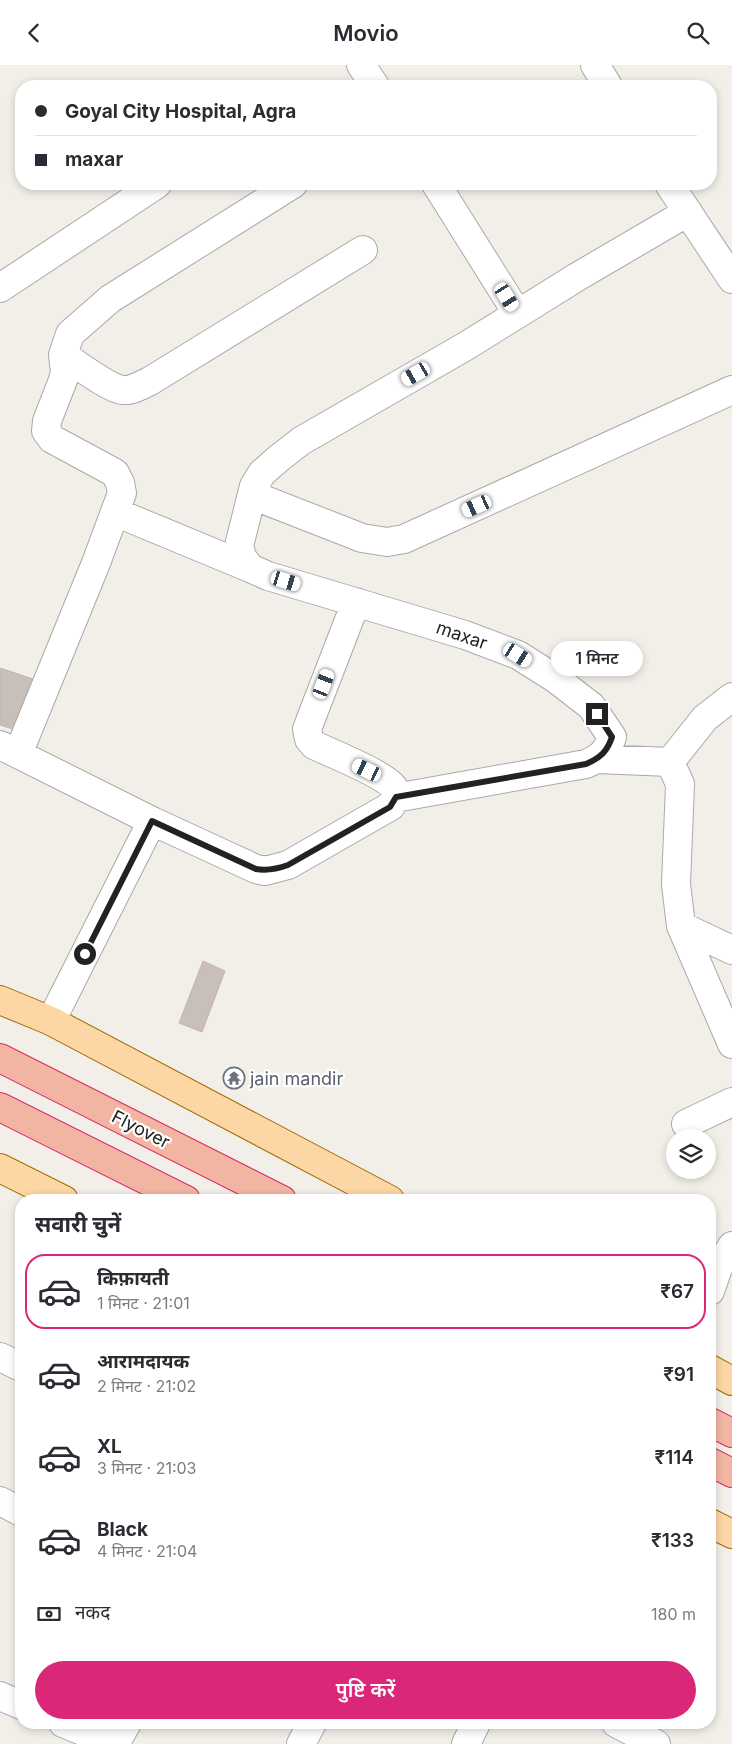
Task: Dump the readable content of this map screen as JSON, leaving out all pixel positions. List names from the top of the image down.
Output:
{
  "streets": {
    "highway": ["Flyover"],
    "street": ["maxar"]
  },
  "places": {
    "temple": ["jain mandir"]
  },
  "page": {
    "header": "Movio",
    "banner": ["Goyal City Hospital, Agra", "maxar"],
    "bubble": "1 मिनट",
    "heading": "सवारी चुनें",
    "list": [
      {
        "name": "किफ़ायती",
        "note": "1 मिनट · 21:01",
        "value": "₹67"
      },
      {
        "name": "आरामदायक",
        "note": "2 मिनट · 21:02",
        "value": "₹91"
      },
      {
        "name": "XL",
        "note": "3 मिनट · 21:03",
        "value": "₹114"
      },
      {
        "name": "Black",
        "note": "4 मिनट · 21:04",
        "value": "₹133"
      }
    ],
    "pay": ["नकद", "180 m"],
    "buttons": "पुष्टि करें"
  }
}
